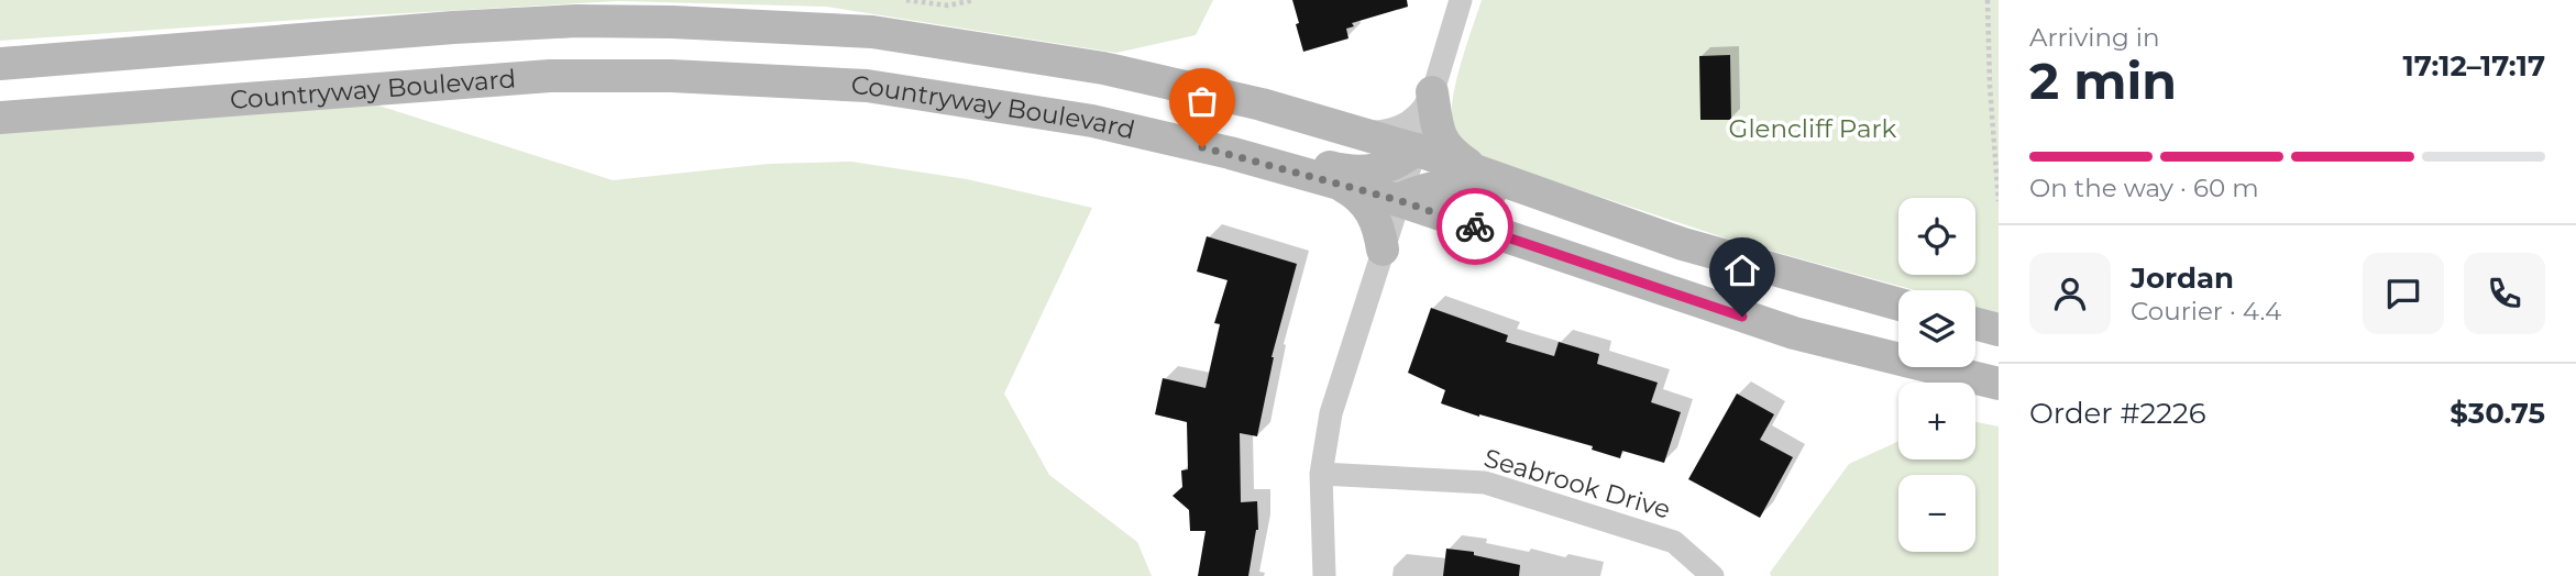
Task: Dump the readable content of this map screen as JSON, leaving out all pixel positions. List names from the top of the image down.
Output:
{
  "streets": {
    "street": ["Countryway Boulevard", "Seabrook Drive"]
  },
  "parks": ["Glencliff Park"],
  "page": {
    "heading": ["2 min", "Arriving in", "17:12–17:17"],
    "panel": [
      "Jordan",
      "Courier · 4.4",
      "Order #2226",
      "$30.75"
    ],
    "bar": "On the way · 60 m",
    "map_buttons": ["+", "−"]
  }
}
